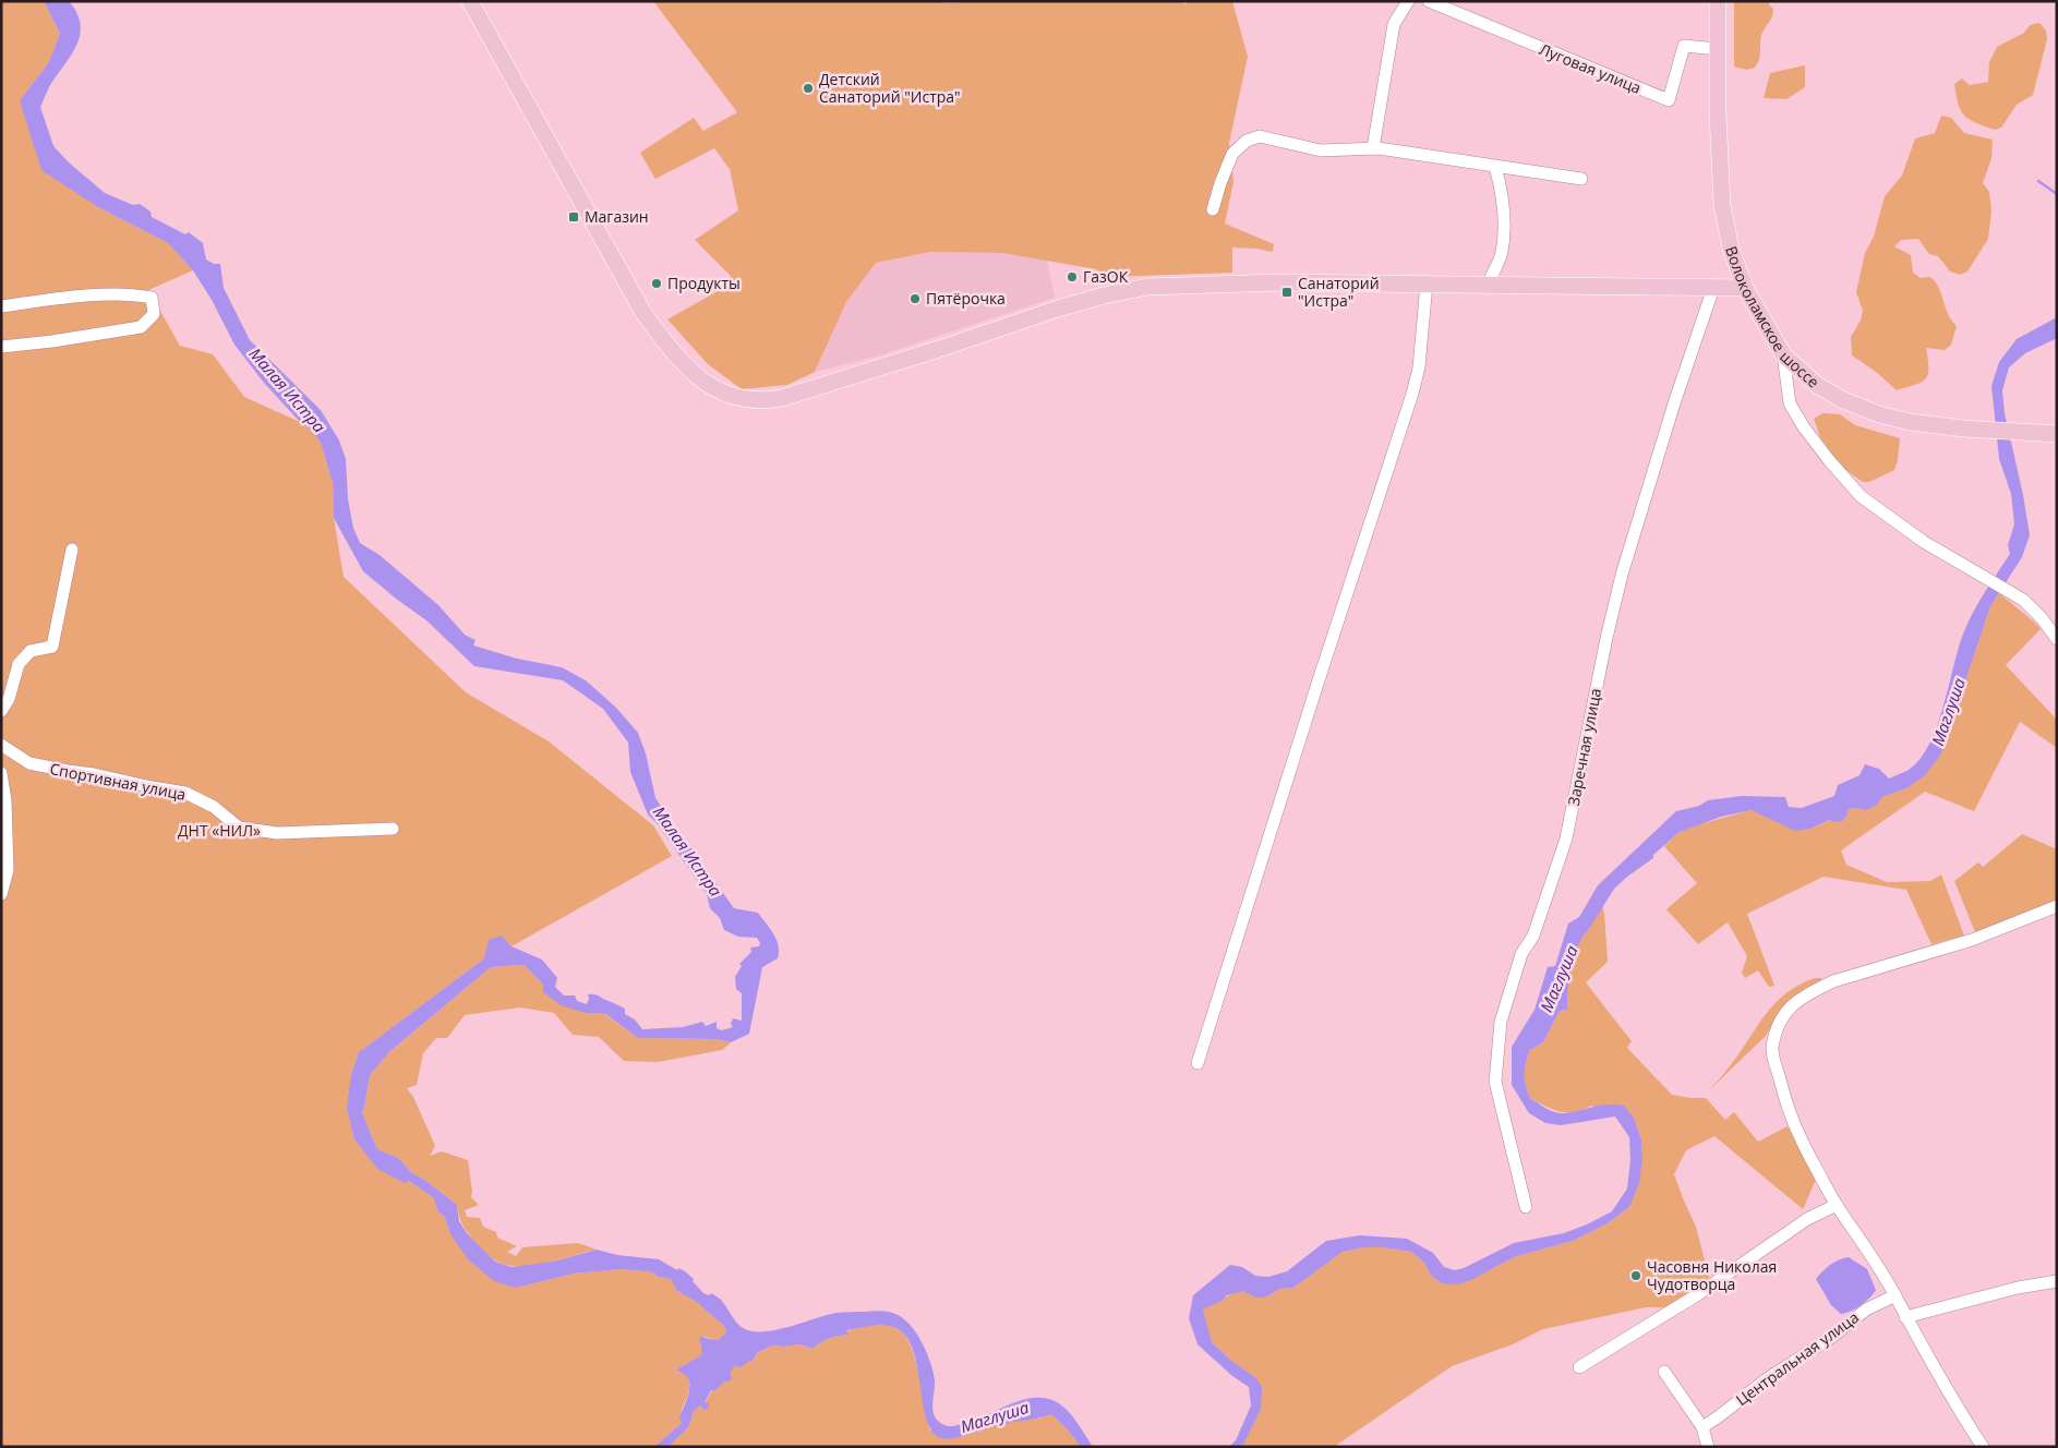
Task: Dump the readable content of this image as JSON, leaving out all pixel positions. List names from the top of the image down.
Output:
{
  "streets": {
    "main road": ["Волоколамское шоссе"],
    "street": [
      "Луговая улица",
      "Заречная улица",
      "Спортивная улица",
      "Центральная улица"
    ]
  },
  "crossings": [
    ["Луговая улица", "Волоколамское шоссе"]
  ],
  "water": ["Малая Истра", "Маглуша"],
  "parks": ["ДНТ «НИЛ»"],
  "places": {
    "other": [
      "Детский Санаторий \"Истра\"",
      "ГазОК",
      "Продукты",
      "Пятёрочка",
      "Часовня Николая Чудотворца"
    ],
    "transit": ["Магазин", "Санаторий \"Истра\""]
  }
}
